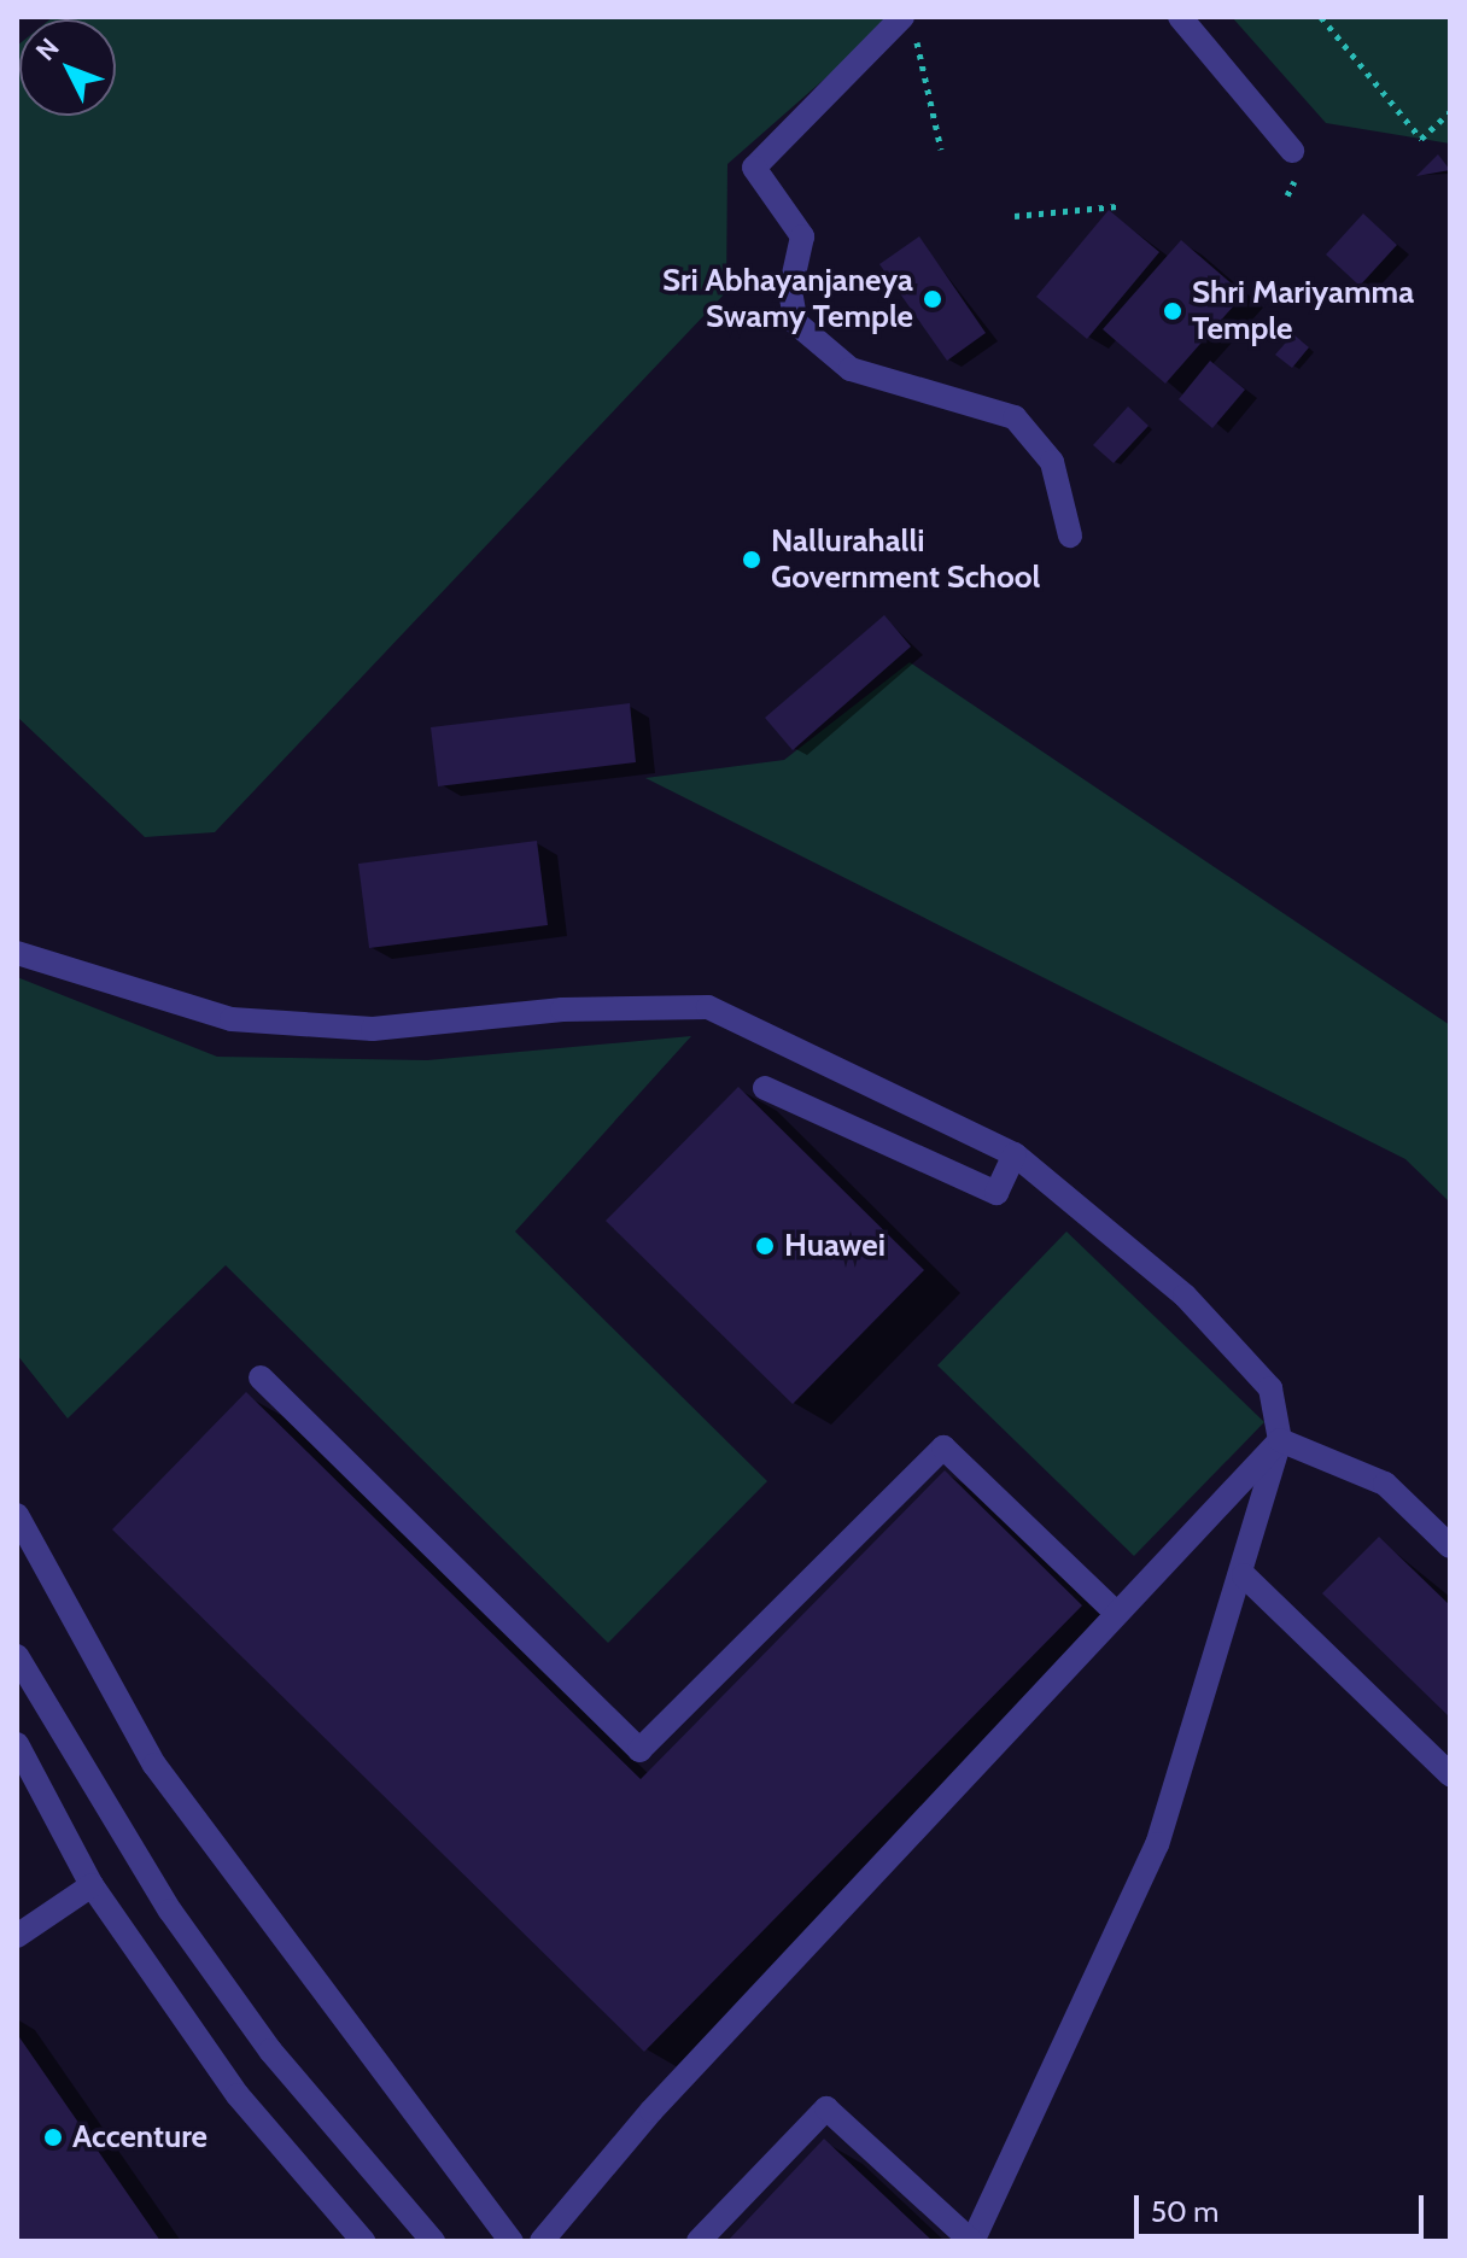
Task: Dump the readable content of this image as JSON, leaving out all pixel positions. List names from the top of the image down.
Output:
{
  "places": [
    "Sri Abhayanjaneya Swamy Temple",
    "Shri Mariyamma Temple",
    "Nallurahalli Government School",
    "Huawei",
    "Accenture"
  ],
  "scale_bar": "50 m",
  "north": "top left"
}
